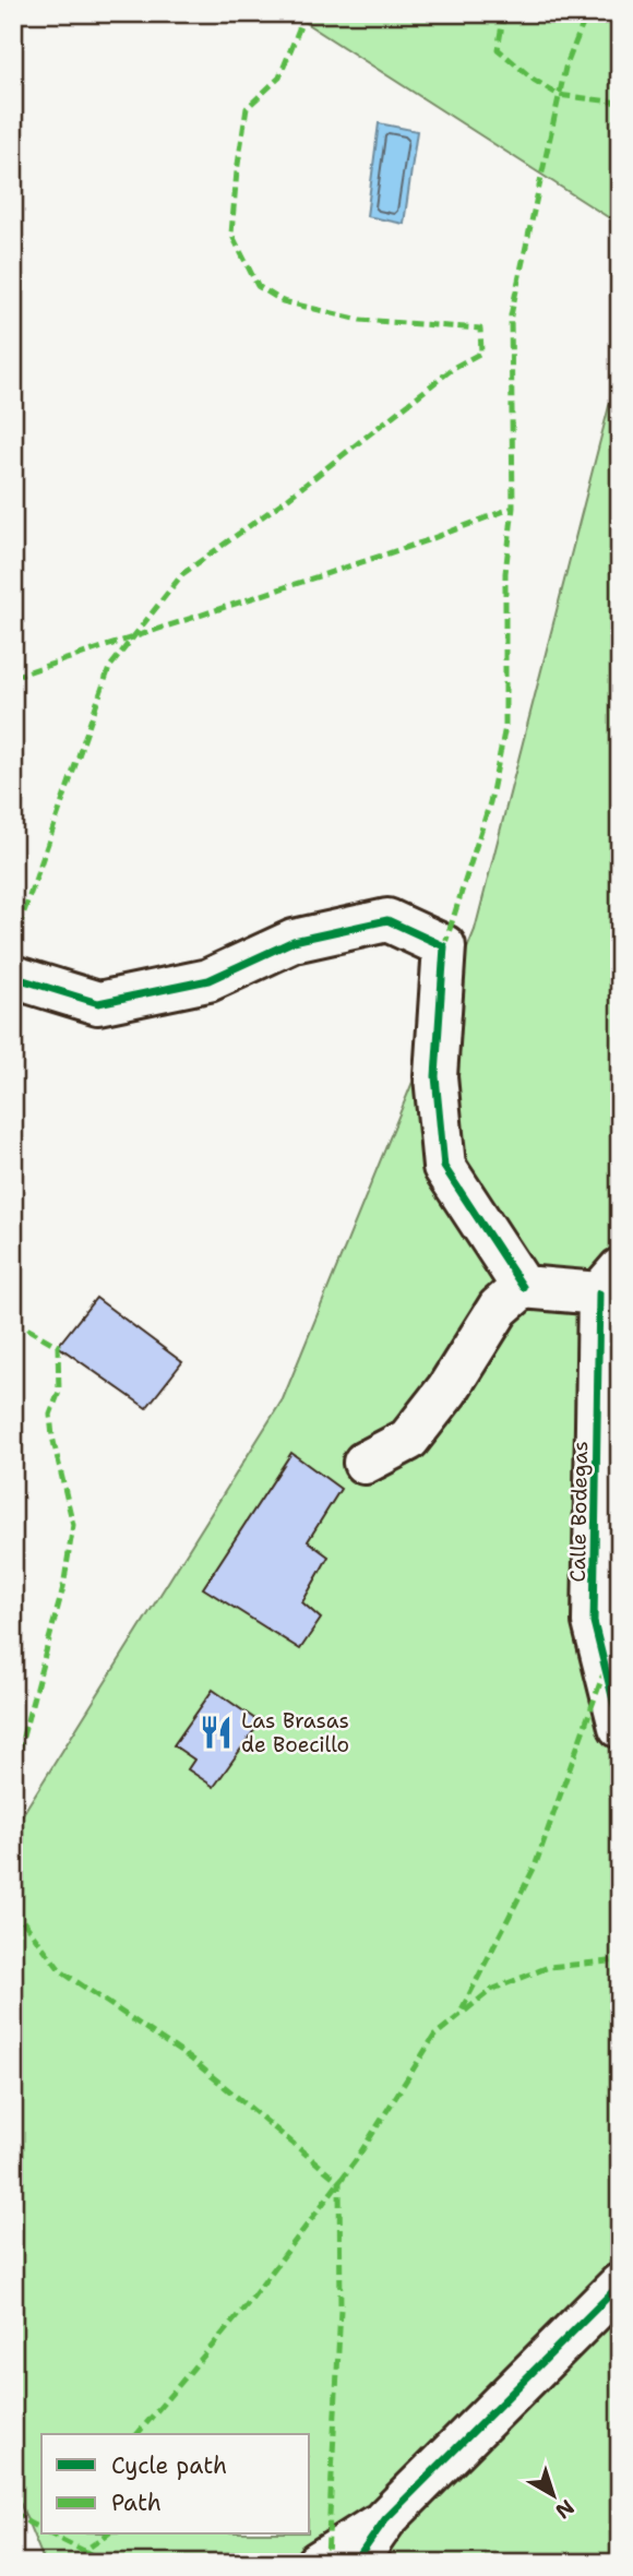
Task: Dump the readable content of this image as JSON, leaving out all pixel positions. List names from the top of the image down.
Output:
{
  "streets": {
    "street": ["Calle Bodegas"]
  },
  "places": {
    "restaurant": ["Las Brasas de Boecillo"]
  },
  "legend": ["Cycle path", "Path"],
  "north": "bottom right"
}
